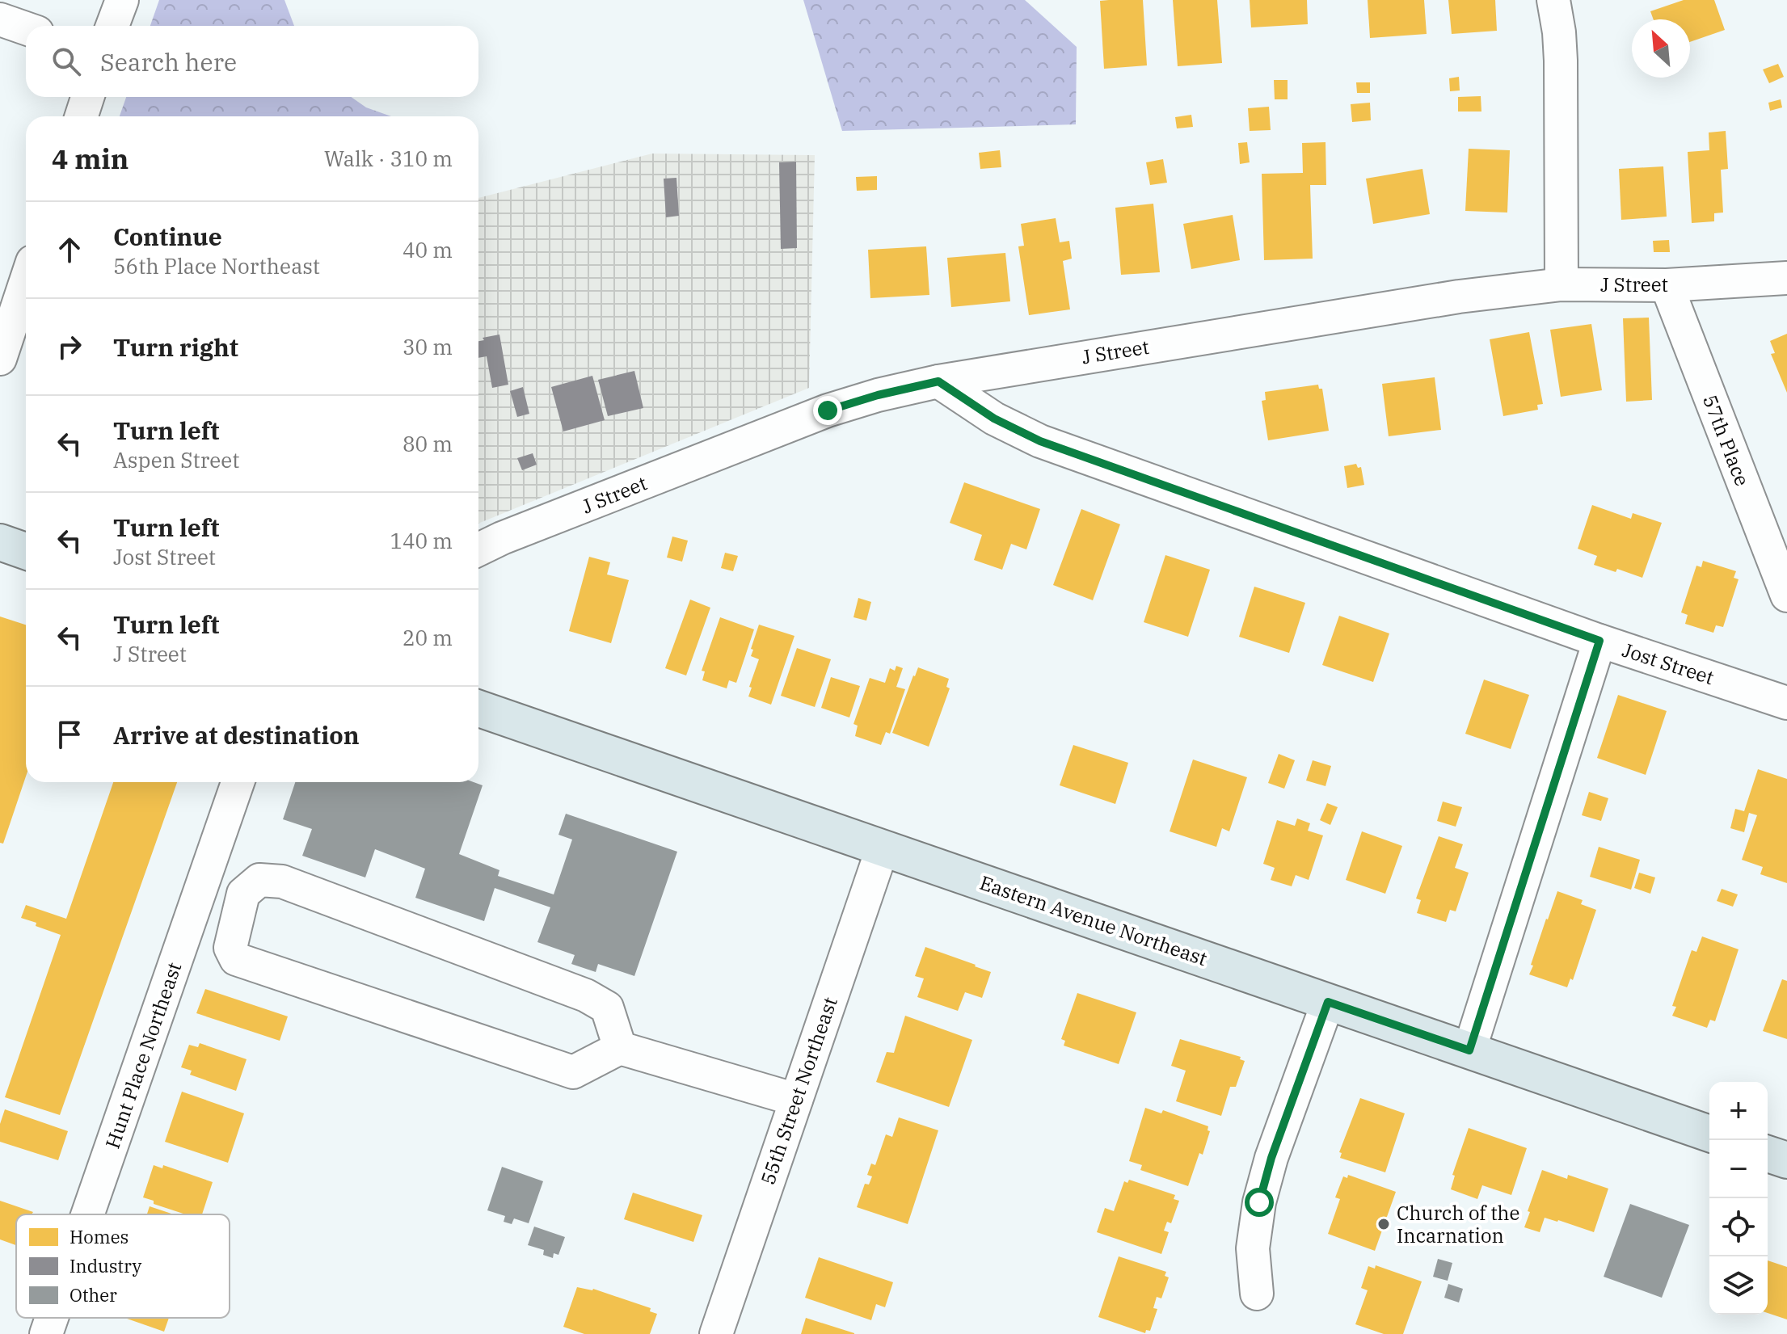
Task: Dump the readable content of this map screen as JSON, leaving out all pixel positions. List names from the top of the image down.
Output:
{
  "streets": {
    "main road": ["Eastern Avenue Northeast"],
    "street": [
      "J Street",
      "57th Place",
      "Jost Street",
      "Hunt Place Northeast",
      "55th Street Northeast"
    ]
  },
  "crossings": [
    ["J Street", "57th Place"],
    ["J Street", "Jost Street"],
    ["Eastern Avenue Northeast", "55th Street Northeast"]
  ],
  "places": ["Church of the Incarnation"],
  "legend": ["Homes", "Industry", "Other"],
  "north": "top left",
  "page": {
    "search": "Search here",
    "heading": ["4 min", "Walk · 310 m"],
    "list": [
      ["Continue", "56th Place Northeast", "40 m"],
      ["Turn right", "30 m"],
      ["Turn left", "Aspen Street", "80 m"],
      ["Turn left", "Jost Street", "140 m"],
      ["Turn left", "J Street", "20 m"],
      "Arrive at destination"
    ],
    "map_buttons": ["+", "−"]
  }
}
